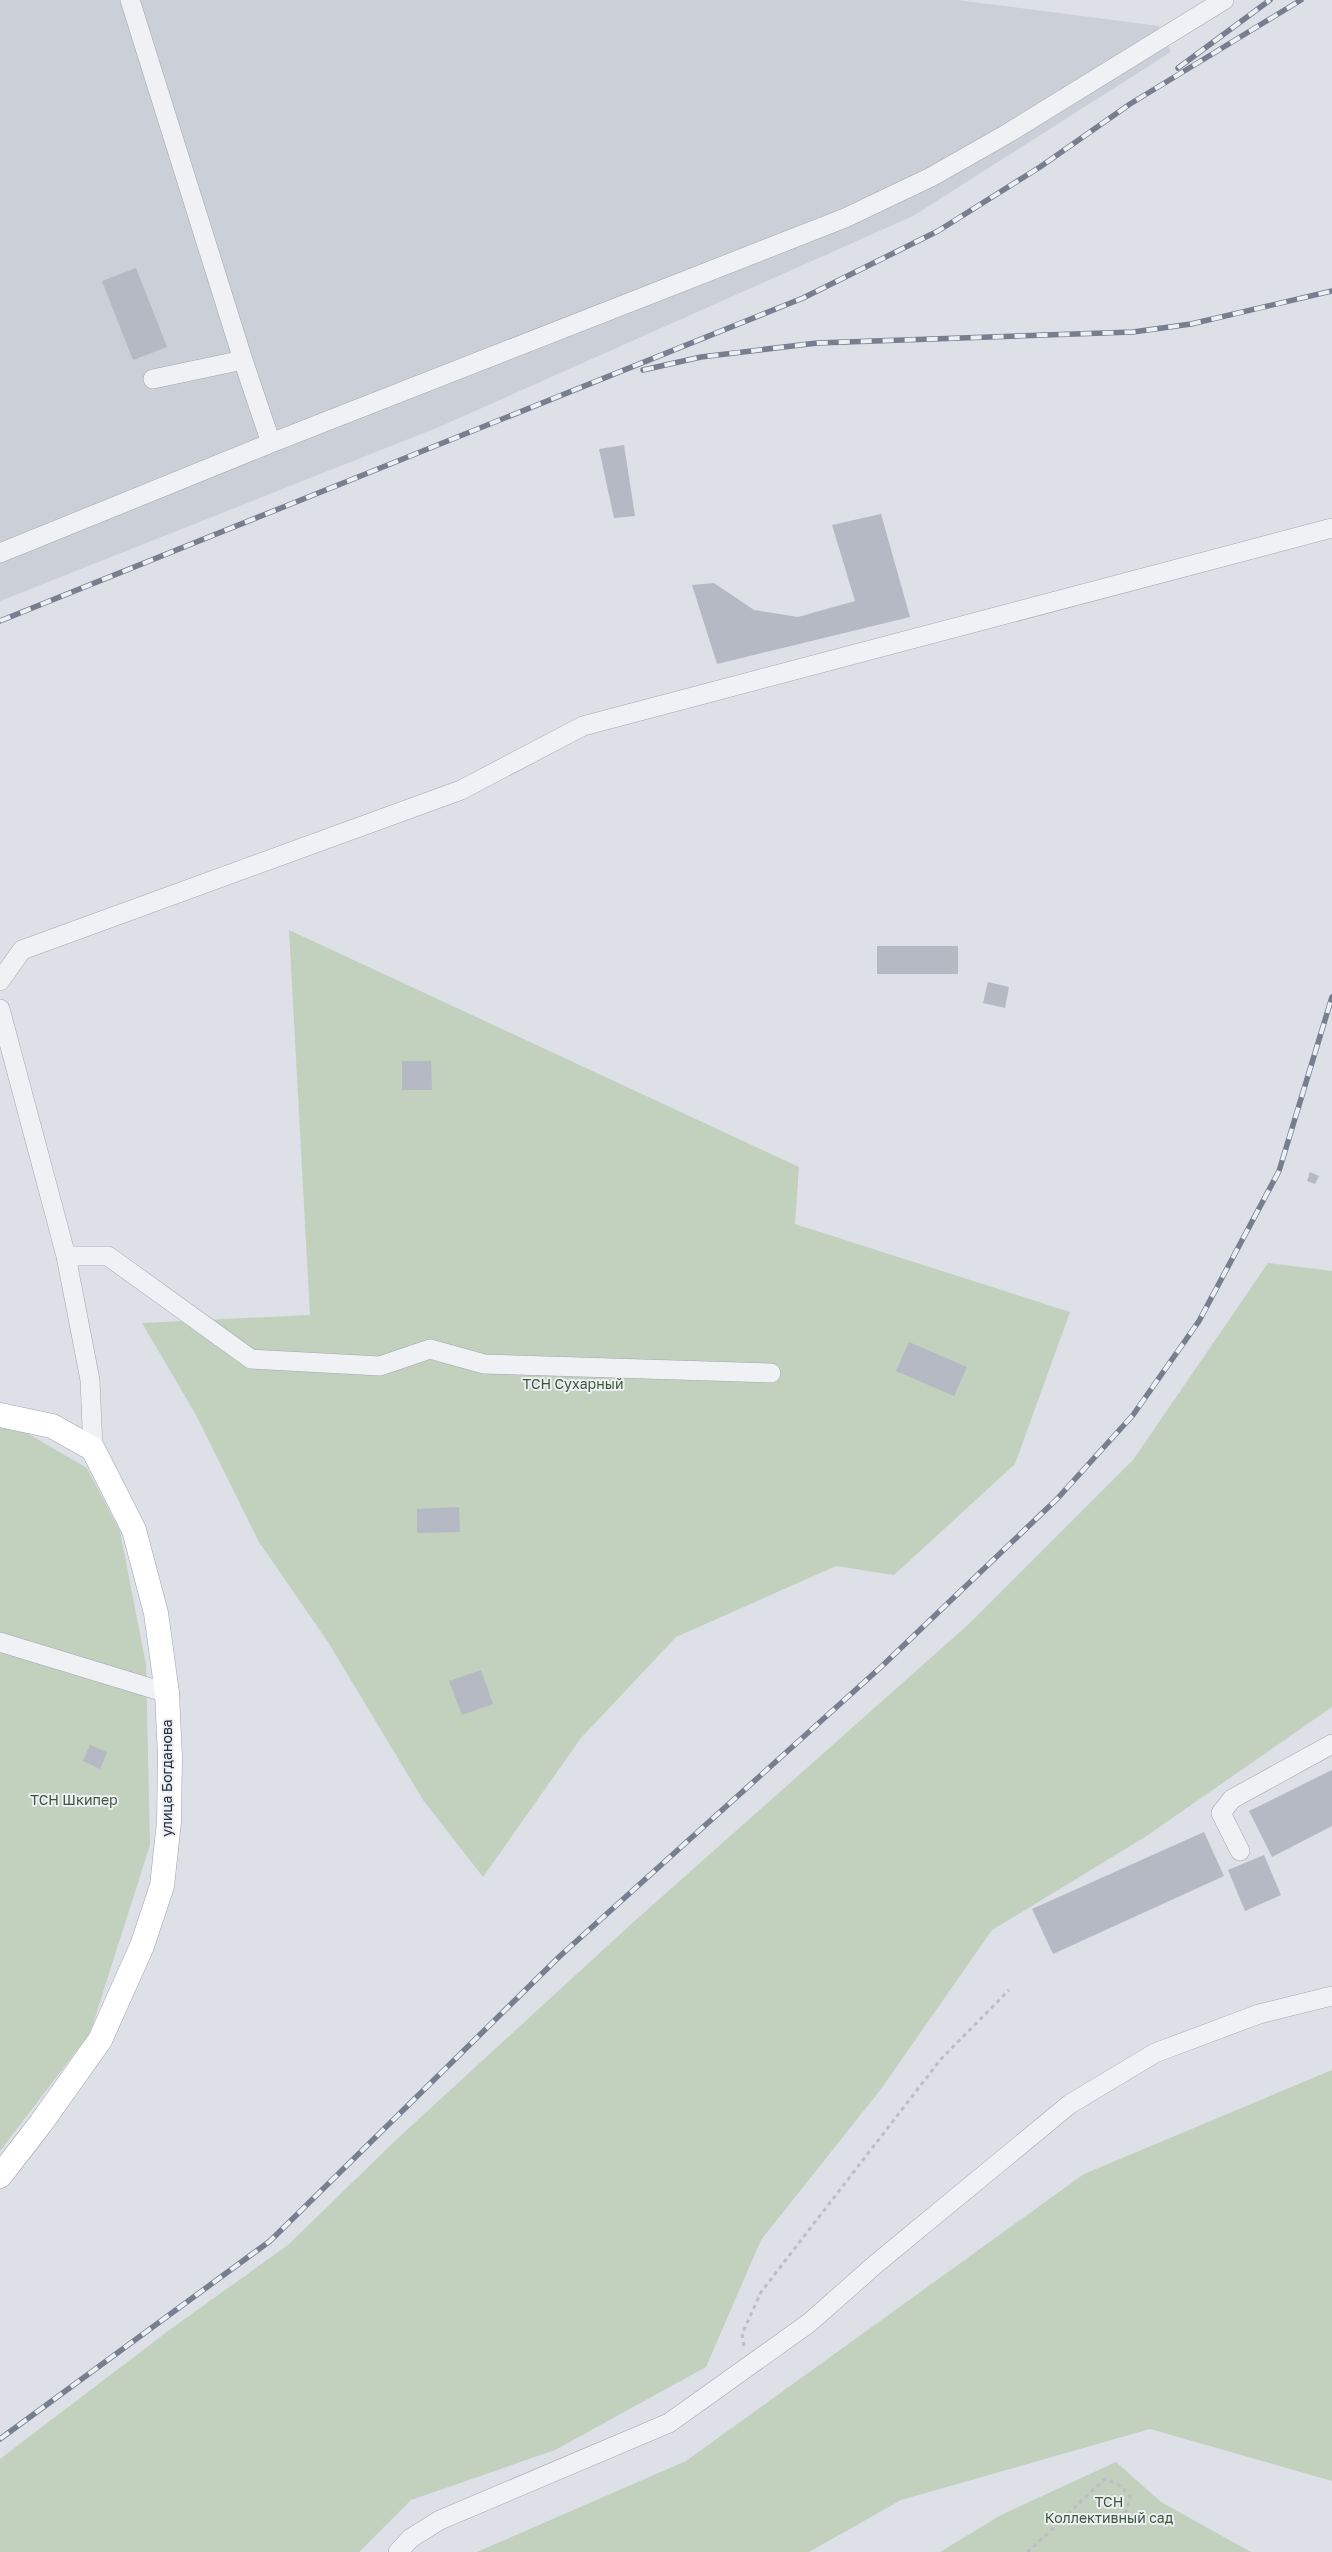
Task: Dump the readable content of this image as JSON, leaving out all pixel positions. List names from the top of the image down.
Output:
{
  "streets": {
    "main road": ["улица Богданова"]
  },
  "parks": ["ТСН Сухарный", "ТСН Шкипер", "ТСН Коллективный сад"]
}
